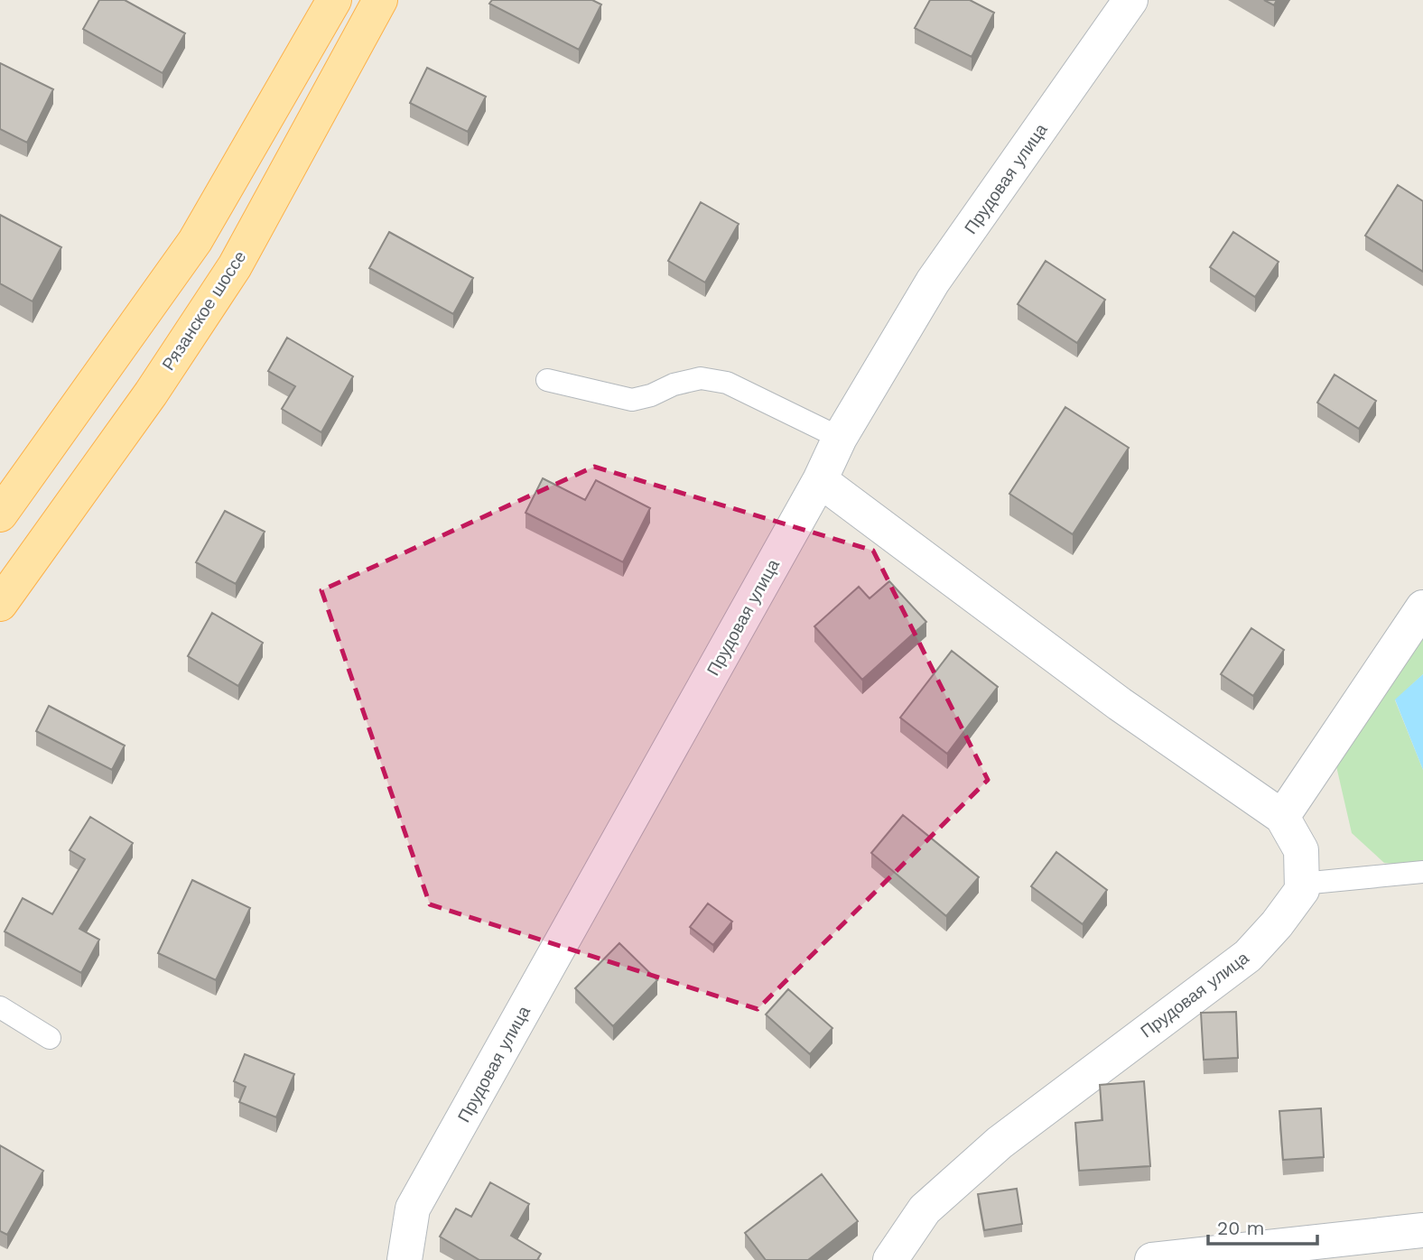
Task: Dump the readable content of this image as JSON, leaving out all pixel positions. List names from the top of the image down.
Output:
{
  "streets": {
    "main road": ["Рязанское шоссе"],
    "street": ["Прудовая улица"]
  },
  "scale_bar": "20 m"
}
